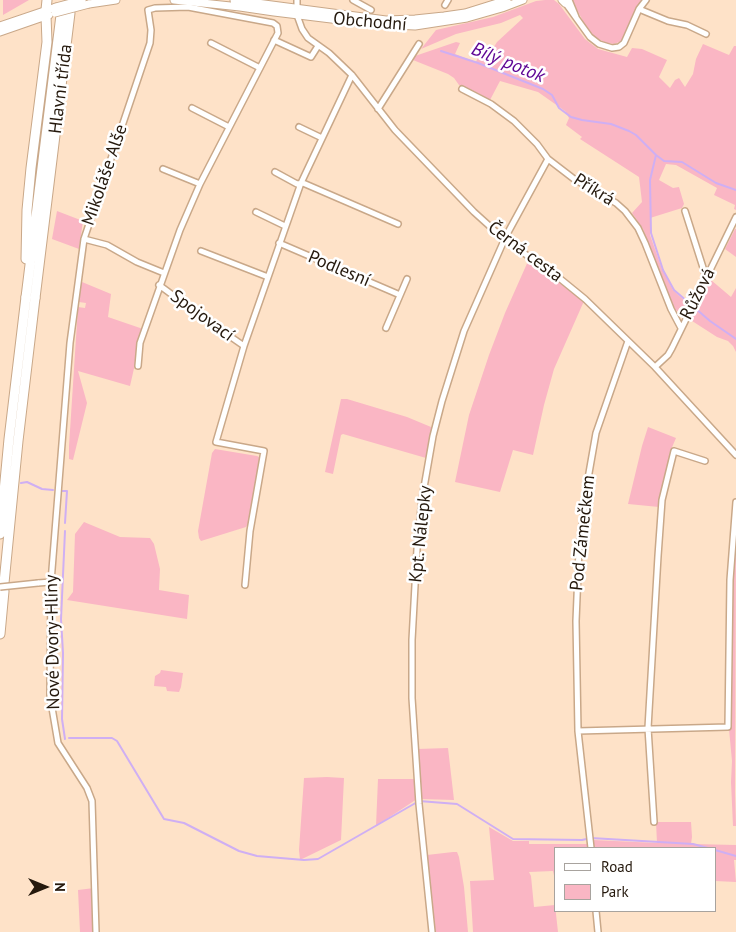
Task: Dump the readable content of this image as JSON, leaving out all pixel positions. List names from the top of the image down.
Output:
{
  "streets": {
    "highway": ["Hlavní třída"],
    "main road": ["Obchodní"],
    "street": [
      "Mikoláše Alše",
      "Příkrá",
      "Černá cesta",
      "Podlesní",
      "Růžová",
      "Spojovací",
      "Pod Zámečkem",
      "Kpt. Nálepky",
      "Nové Dvory-Hlíny"
    ]
  },
  "crossings": [
    ["Obchodní", "Černá cesta"],
    ["Mikoláše Alše", "Nové Dvory-Hlíny"],
    ["Příkrá", "Růžová"],
    ["Příkrá", "Kpt. Nálepky"],
    ["Černá cesta", "Růžová"],
    ["Černá cesta", "Pod Zámečkem"],
    ["Černá cesta", "Kpt. Nálepky"]
  ],
  "water": ["Bílý potok"],
  "legend": ["Road", "Park"],
  "north": "right"
}
